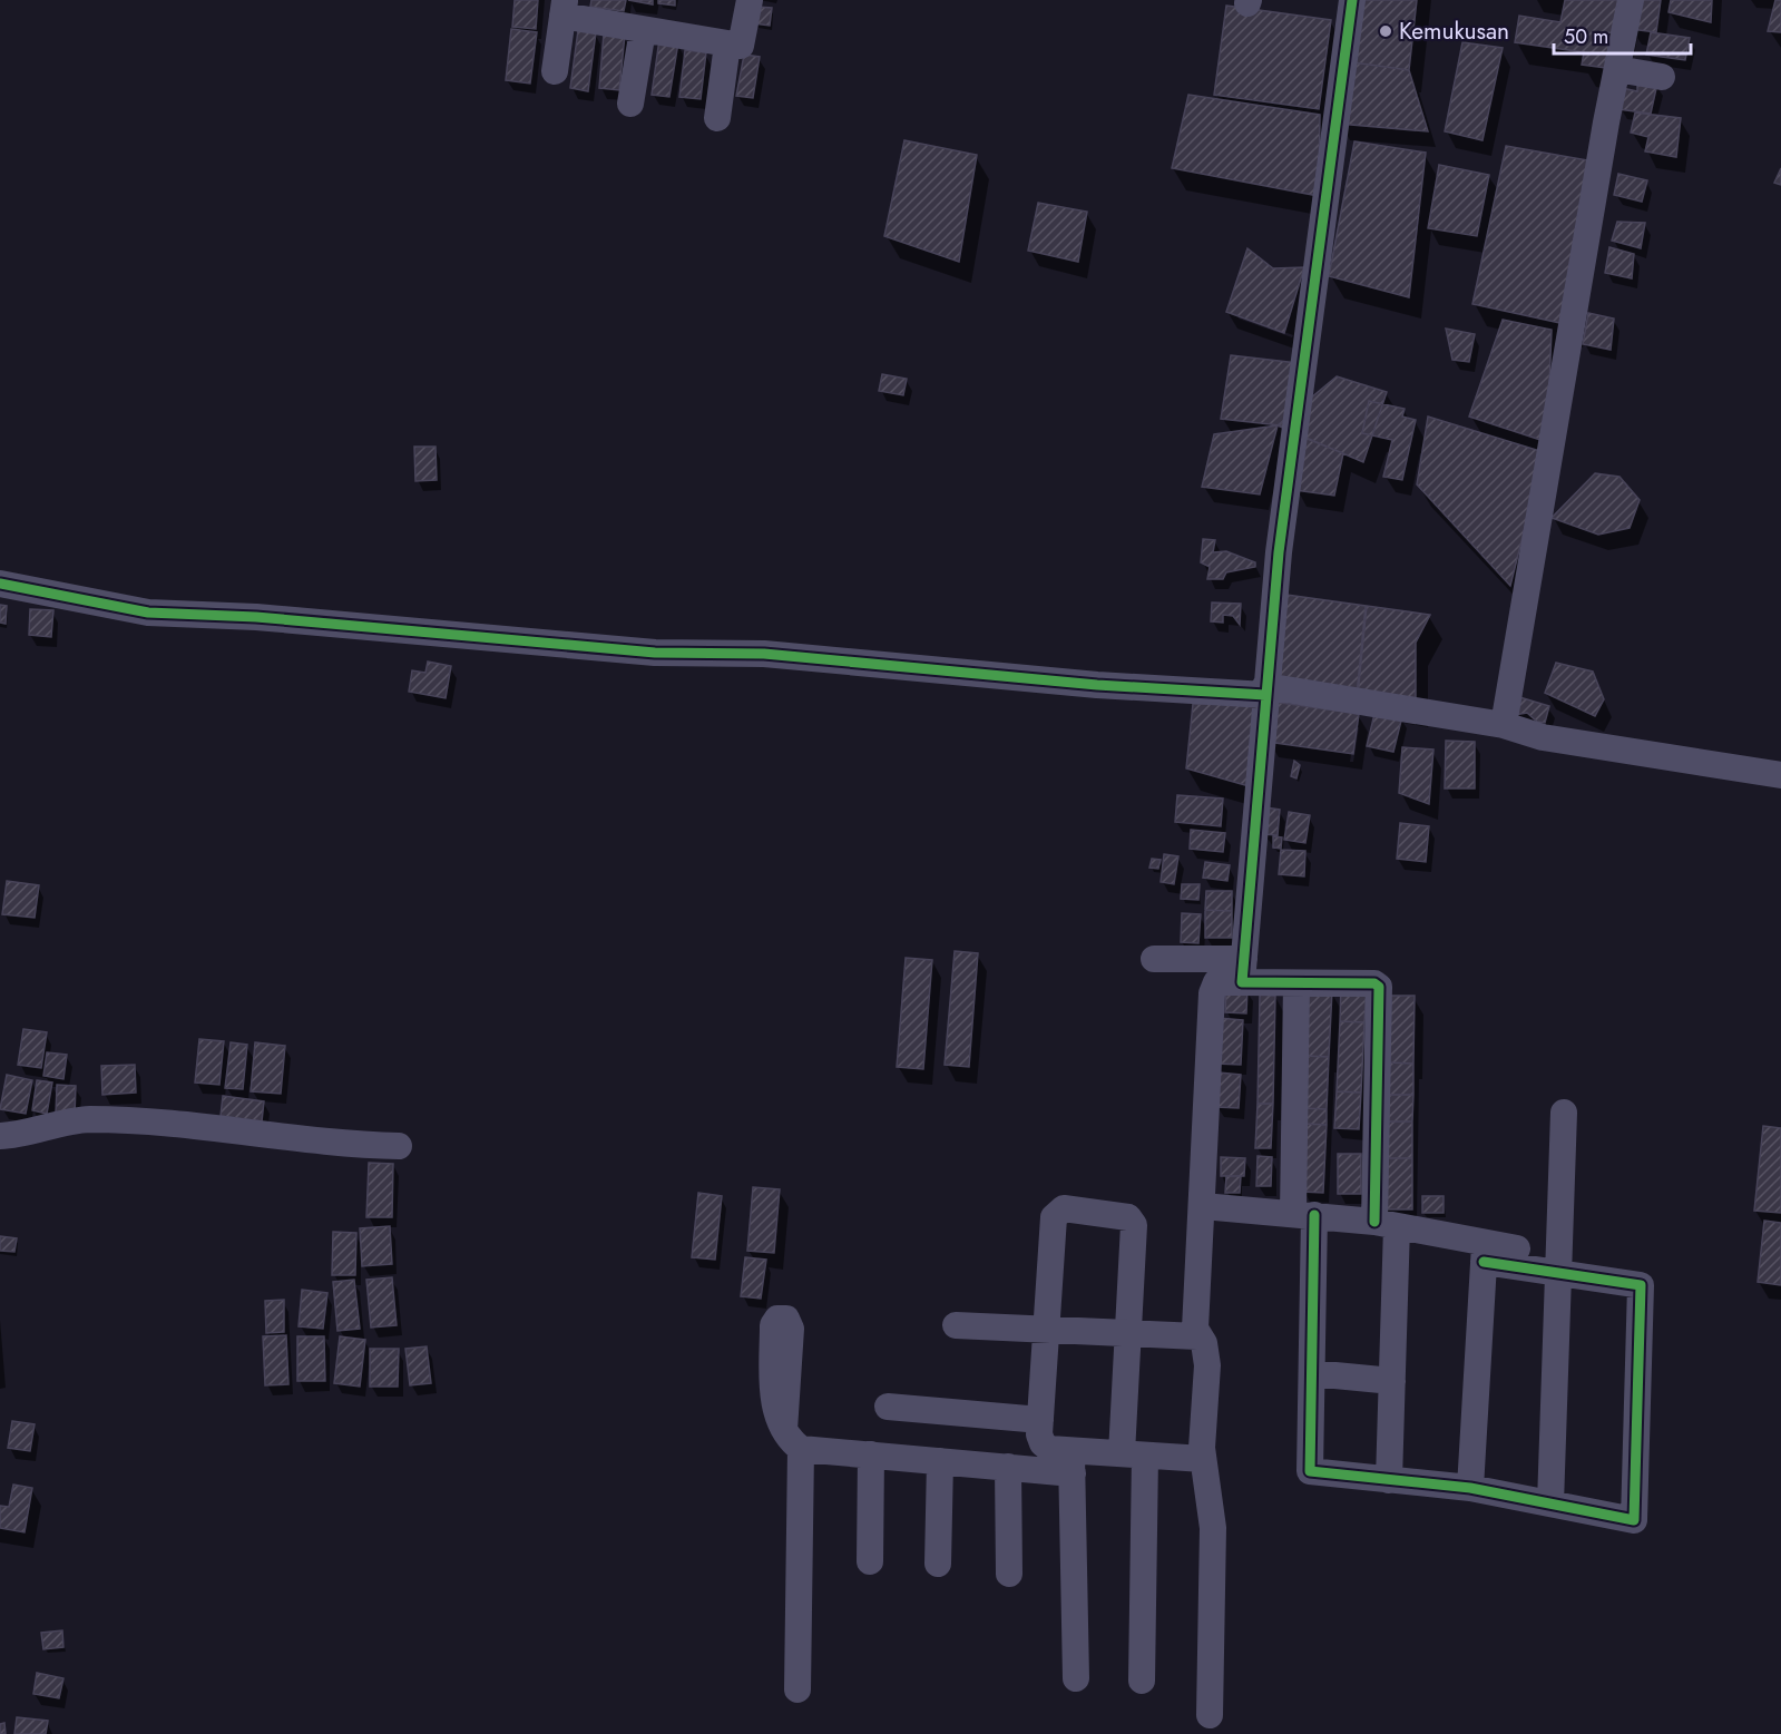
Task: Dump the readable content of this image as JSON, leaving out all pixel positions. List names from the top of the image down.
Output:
{
  "places": ["Kemukusan"],
  "scale_bar": "50 m"
}
